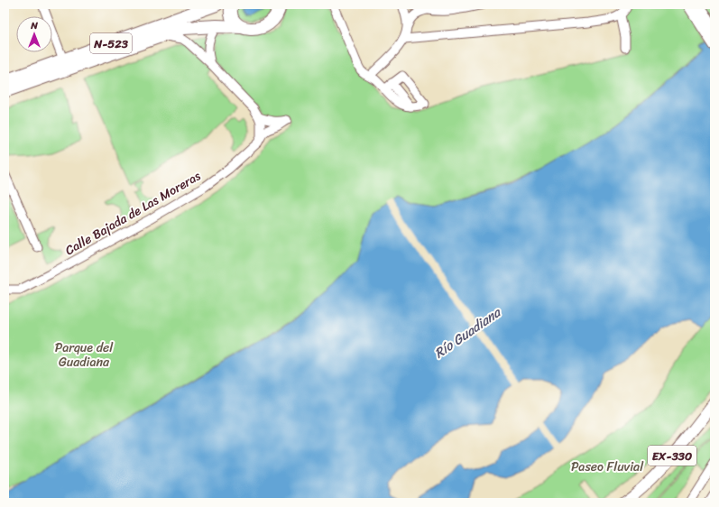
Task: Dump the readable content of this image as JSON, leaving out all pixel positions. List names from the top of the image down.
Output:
{
  "streets": {
    "highway": ["N-523"],
    "main road": ["EX-330"],
    "street": ["Calle Bajada de Las Moreras"]
  },
  "water": ["Río Guadiana"],
  "parks": ["Parque del Guadiana", "Paseo Fluvial"],
  "north": "top"
}
